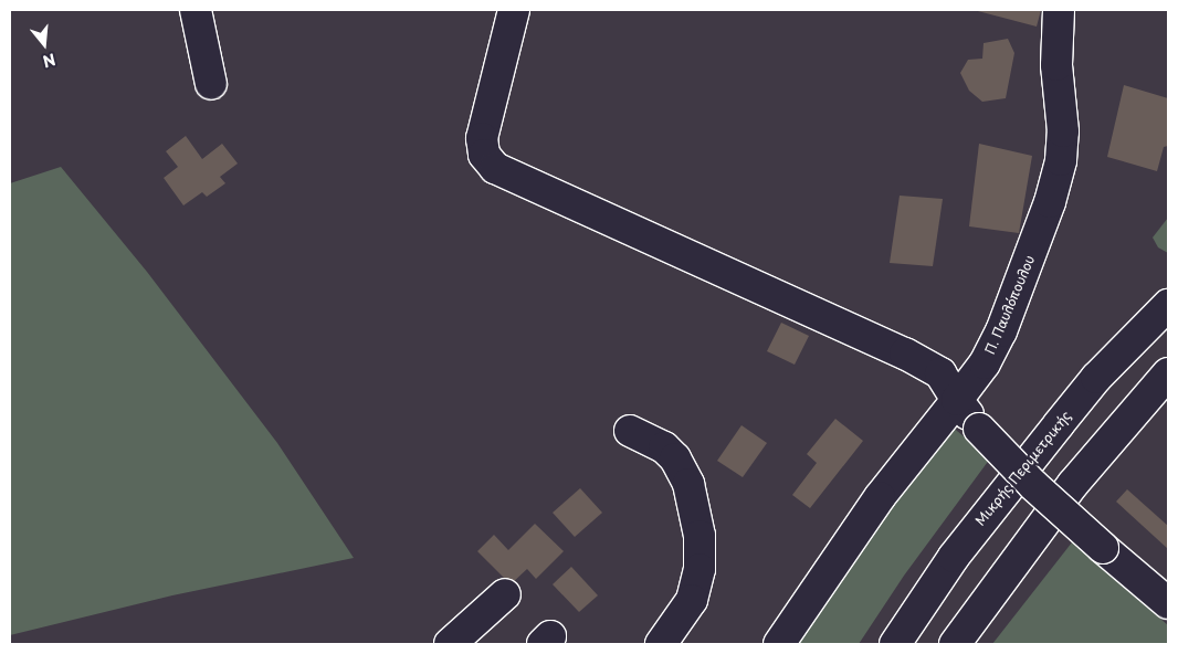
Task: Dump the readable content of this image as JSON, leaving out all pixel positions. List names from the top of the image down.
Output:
{
  "streets": {
    "street": ["Π. Παυλόπουλου", "Μικρής Περιμετρικής"]
  },
  "north": "bottom"
}
